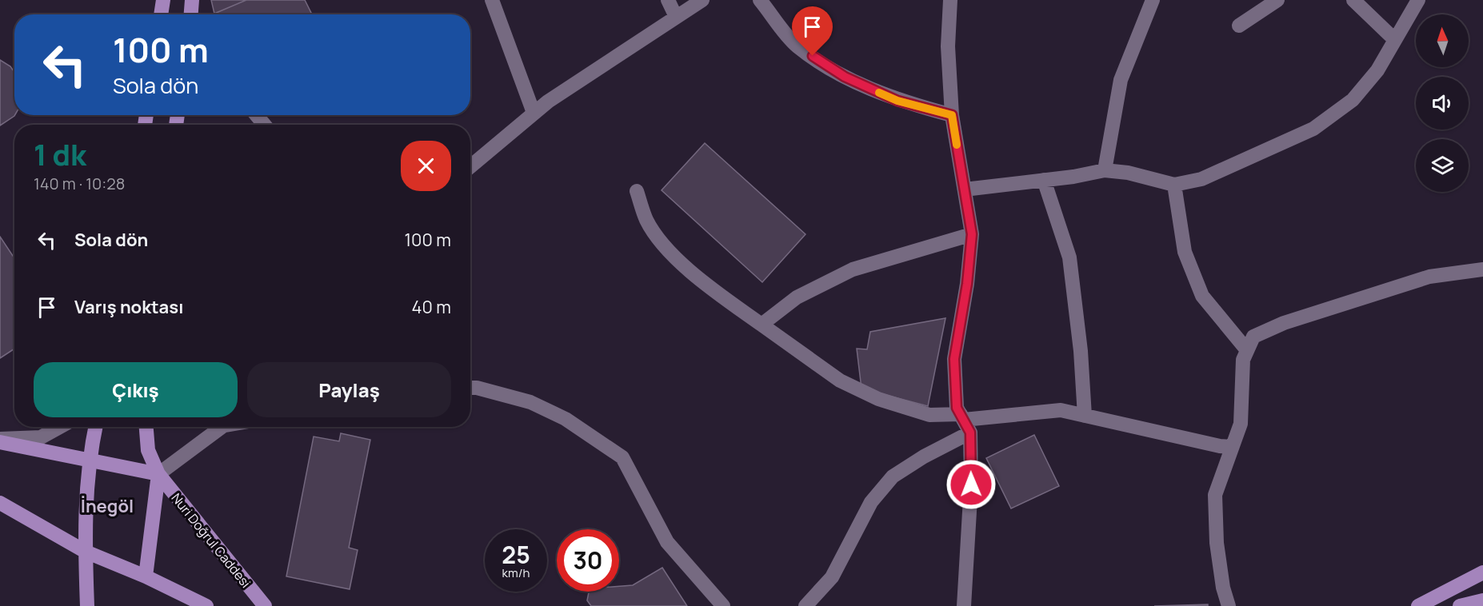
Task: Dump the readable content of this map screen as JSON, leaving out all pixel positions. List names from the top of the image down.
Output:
{
  "streets": {
    "main road": ["Nuri Doğrul Caddesi"]
  },
  "districts": ["İnegöl"],
  "north": "top",
  "page": {
    "turn": ["100 m", "Sola dön"],
    "heading": ["1 dk", "140 m · 10:28"],
    "list": [
      {
        "name": "Sola dön",
        "value": "100 m"
      },
      {
        "name": "Varış noktası",
        "value": "40 m"
      }
    ],
    "buttons": ["Çıkış", "Paylaş"],
    "speed": "25 km/h",
    "limit": "30"
  }
}
